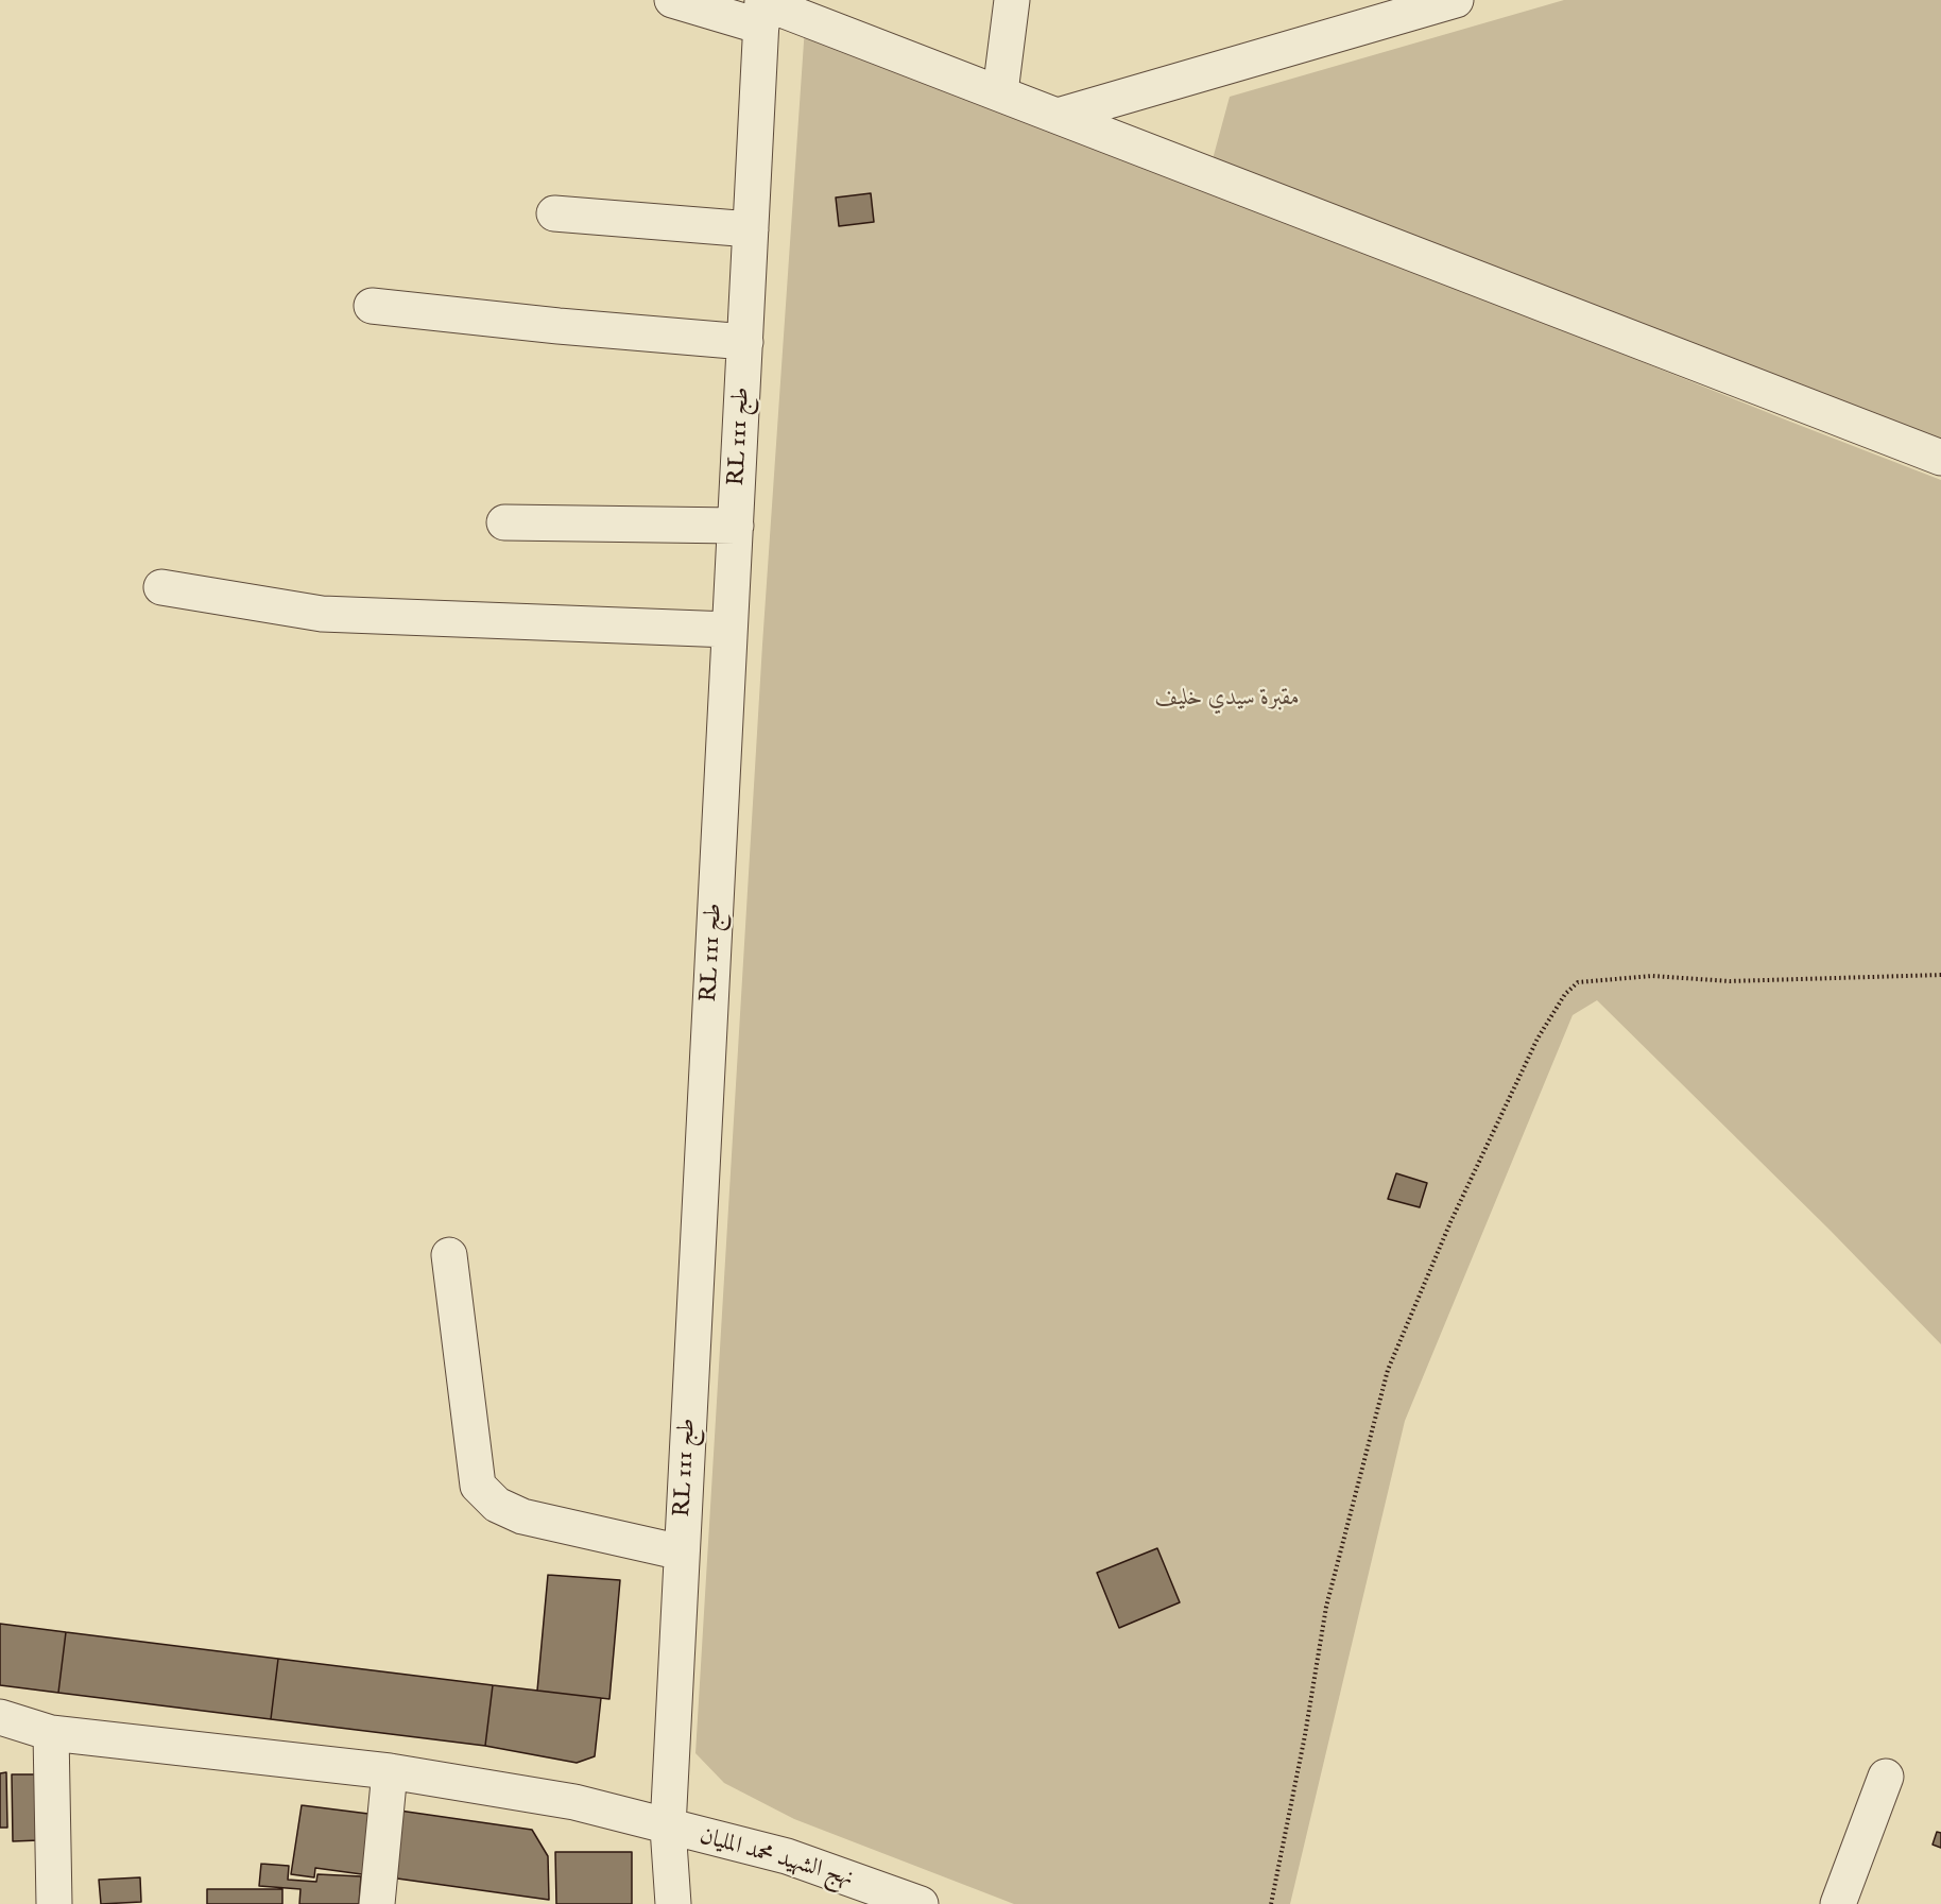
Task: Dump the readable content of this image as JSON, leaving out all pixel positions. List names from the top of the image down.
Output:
{
  "streets": {
    "street": ["RL طج 111", "نهج الشهيد محمد المليان"]
  },
  "crossings": [
    ["RL طج 111", "نهج الشهيد محمد المليان"]
  ],
  "parks": ["مقبرة سيدي خليف"]
}
